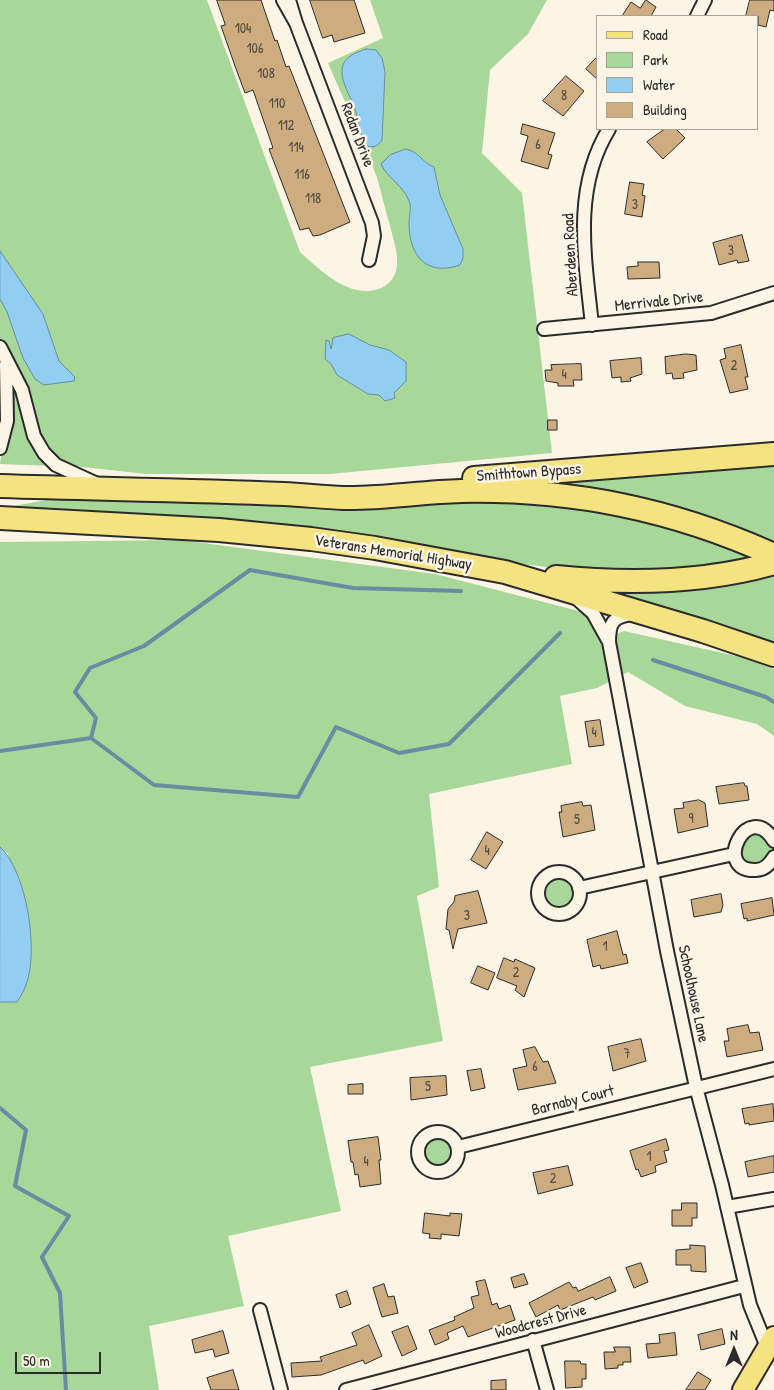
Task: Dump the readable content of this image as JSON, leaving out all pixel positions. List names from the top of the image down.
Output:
{
  "streets": {
    "highway": ["Smithtown Bypass", "Veterans Memorial Highway"],
    "street": [
      "Redan Drive",
      "Aberdeen Road",
      "Merrivale Drive",
      "Schoolhouse Lane",
      "Barnaby Court",
      "Woodcrest Drive"
    ]
  },
  "crossings": [
    ["Aberdeen Road", "Merrivale Drive"],
    ["Veterans Memorial Highway", "Schoolhouse Lane"],
    ["Schoolhouse Lane", "Barnaby Court"],
    ["Schoolhouse Lane", "Woodcrest Drive"]
  ],
  "house_numbers": [
    "104",
    "106",
    "108",
    "8",
    "110",
    "112",
    "6",
    "114",
    "116",
    "118",
    "3",
    "3",
    "2",
    "4",
    "4",
    "9",
    "5",
    "4",
    "3",
    "1",
    "2",
    "7",
    "6",
    "5",
    "1",
    "4",
    "2"
  ],
  "legend": [
    "Road",
    "Park",
    "Water",
    "Building"
  ],
  "scale_bar": "50 m",
  "north": "top"
}
